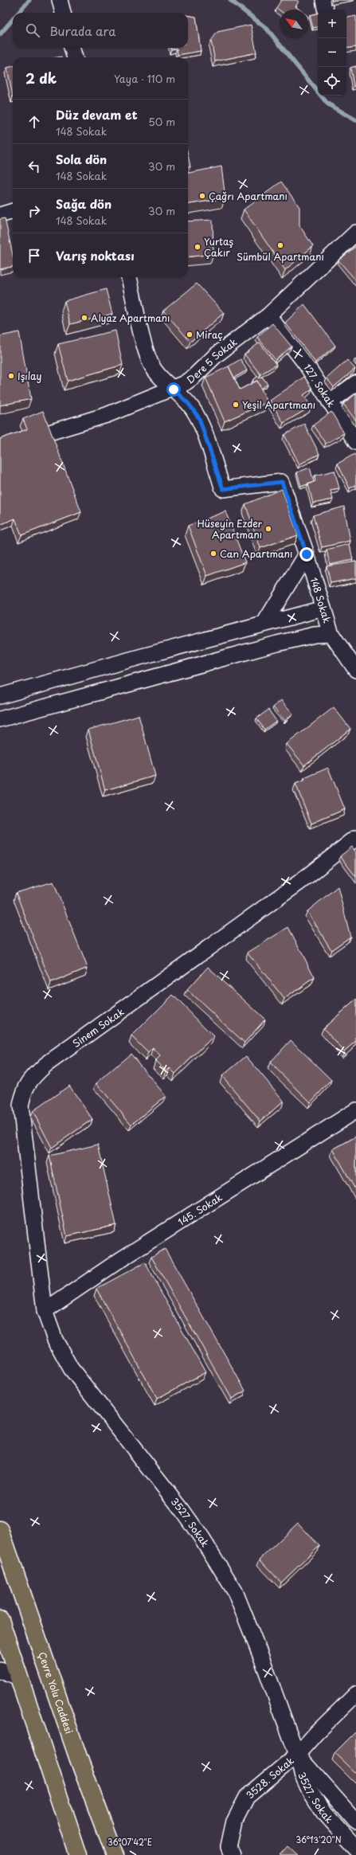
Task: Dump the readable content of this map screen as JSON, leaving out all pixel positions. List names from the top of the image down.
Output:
{
  "streets": {
    "highway": ["Çevre Yolu Caddesi"],
    "street": [
      "Dere 5 Sokak",
      "127. Sokak",
      "148 Sokak",
      "Sinem Sokak",
      "145. Sokak",
      "3527. Sokak",
      "3528. Sokak"
    ]
  },
  "crossings": [
    ["Dere 5 Sokak", "127. Sokak"],
    ["Dere 5 Sokak", "148 Sokak"],
    ["Sinem Sokak", "145. Sokak"],
    ["Sinem Sokak", "3527. Sokak"],
    ["145. Sokak", "3527. Sokak"],
    ["3527. Sokak", "3528. Sokak"]
  ],
  "places": [
    "Çağrı Apartmanı",
    "Sümbül Apartmanı",
    "Yurtaş Çakır",
    "Alyaz Apartmanı",
    "Miraç",
    "Işılay",
    "Yeşil Apartmanı",
    "Hüseyin Ezder Apartmanı",
    "Can Apartmanı"
  ],
  "north": "top left",
  "page": {
    "map_buttons": ["+", "−"],
    "search": "Burada ara",
    "heading": ["2 dk", "Yaya · 110 m"],
    "list": [
      ["Düz devam et", "148 Sokak", "50 m"],
      ["Sola dön", "148 Sokak", "30 m"],
      ["Sağa dön", "148 Sokak", "30 m"],
      "Varış noktası"
    ]
  },
  "coordinates": ["36°13'20\"N", "36°07'42\"E"]
}
